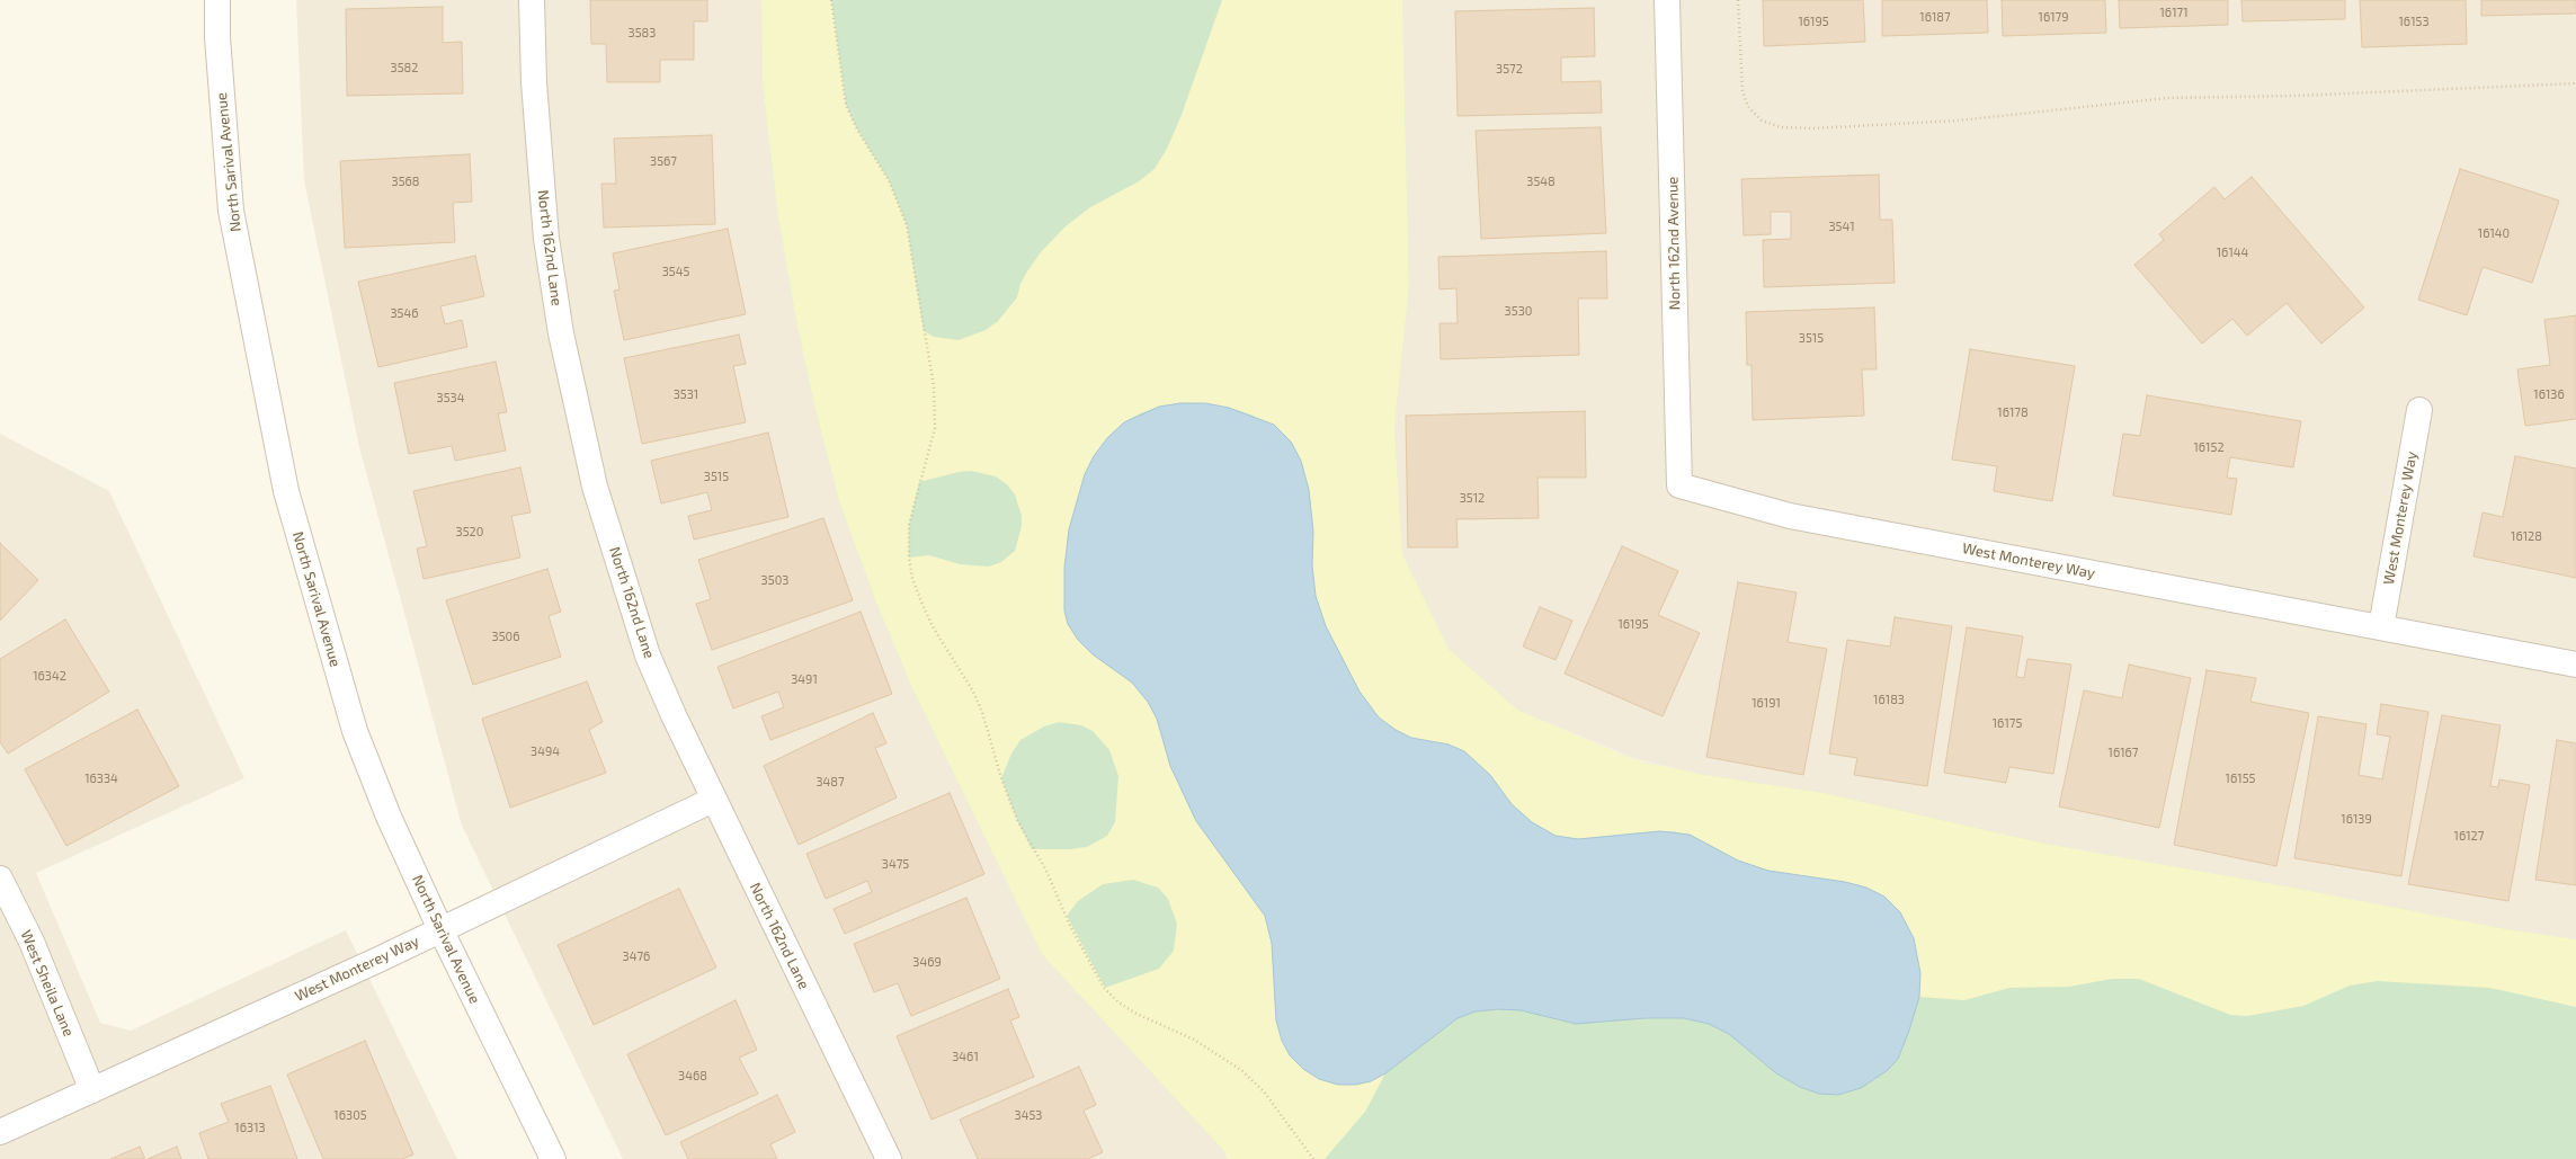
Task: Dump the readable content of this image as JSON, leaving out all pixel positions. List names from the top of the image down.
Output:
{
  "streets": {
    "street": [
      "North Sarival Avenue",
      "North 162nd Avenue",
      "North 162nd Lane",
      "West Monterey Way",
      "West Sheila Lane"
    ]
  },
  "crossings": [
    ["North Sarival Avenue", "West Monterey Way"],
    ["North 162nd Avenue", "West Monterey Way"],
    ["North 162nd Lane", "West Monterey Way"],
    ["West Monterey Way", "West Sheila Lane"]
  ],
  "house_numbers": [
    "16171",
    "16187",
    "16179",
    "16195",
    "16153",
    "3583",
    "3582",
    "3572",
    "3567",
    "3568",
    "3548",
    "3541",
    "16140",
    "16144",
    "3545",
    "3530",
    "3546",
    "3515",
    "3531",
    "16136",
    "3534",
    "16178",
    "16152",
    "3515",
    "3512",
    "3520",
    "16128",
    "3503",
    "16195",
    "3506",
    "16342",
    "3491",
    "16183",
    "16191",
    "16175",
    "3494",
    "16167",
    "16334",
    "16155",
    "3487",
    "16139",
    "16127",
    "3475",
    "3476",
    "3469",
    "3461",
    "3468",
    "16305",
    "3453",
    "16313"
  ]
}
